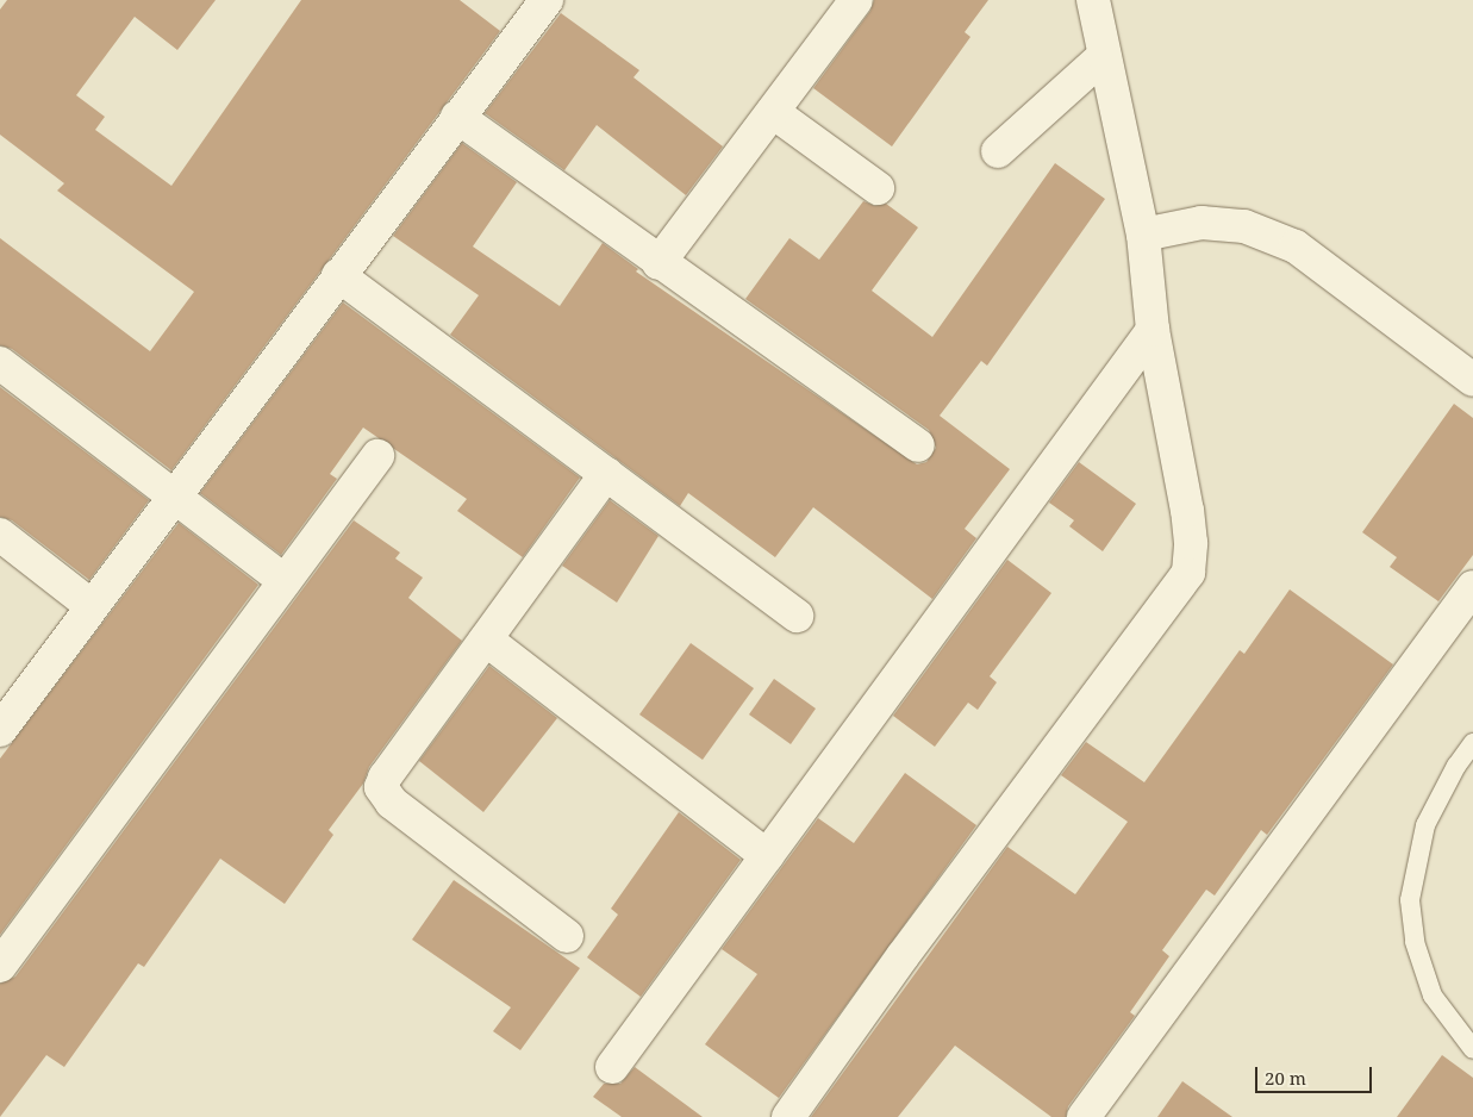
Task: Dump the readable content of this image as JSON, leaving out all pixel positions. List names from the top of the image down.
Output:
{
  "scale_bar": "20 m"
}
